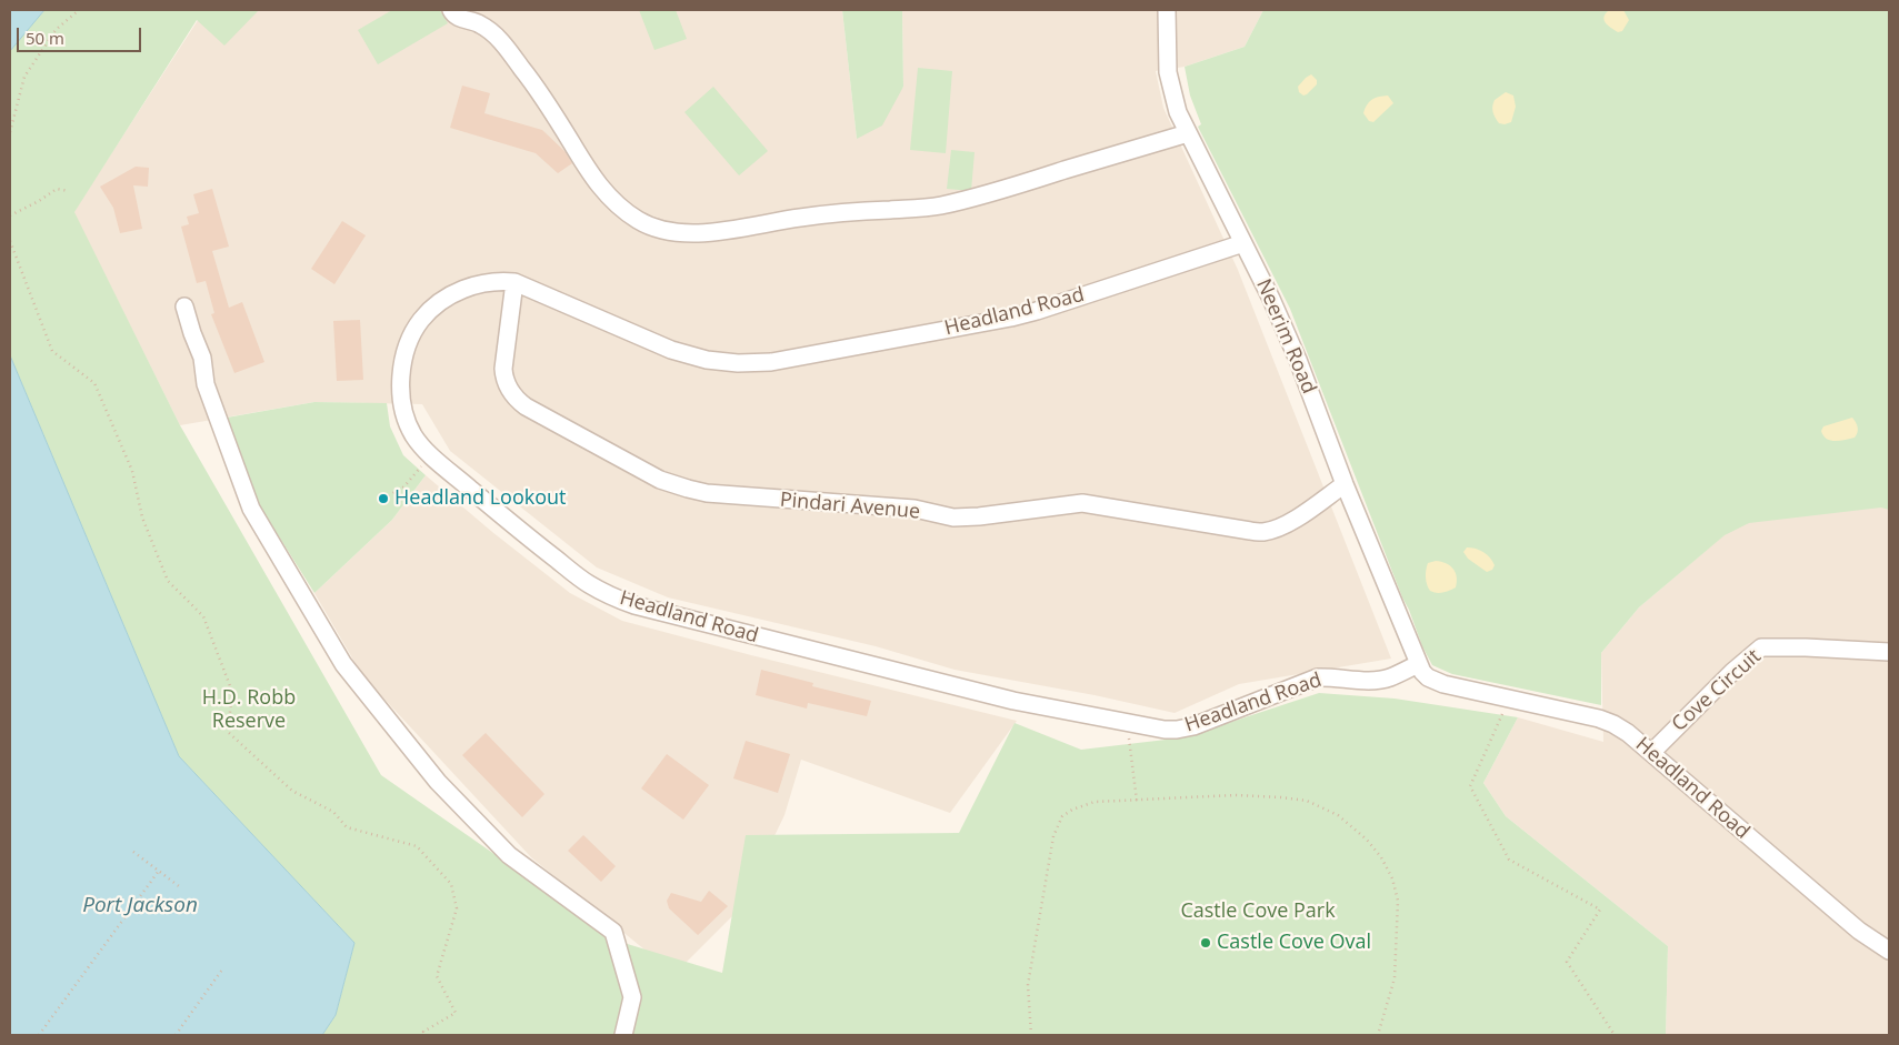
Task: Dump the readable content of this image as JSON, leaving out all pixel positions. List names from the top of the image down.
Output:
{
  "streets": {
    "street": [
      "Headland Road",
      "Neerim Road",
      "Pindari Avenue",
      "Cove Circuit"
    ]
  },
  "crossings": [
    ["Headland Road", "Neerim Road"],
    ["Headland Road", "Pindari Avenue"],
    ["Headland Road", "Cove Circuit"],
    ["Neerim Road", "Pindari Avenue"]
  ],
  "water": ["Port Jackson"],
  "parks": ["H.D. Robb Reserve", "Castle Cove Park"],
  "places": ["Headland Lookout", "Castle Cove Oval"],
  "scale_bar": "50 m"
}
